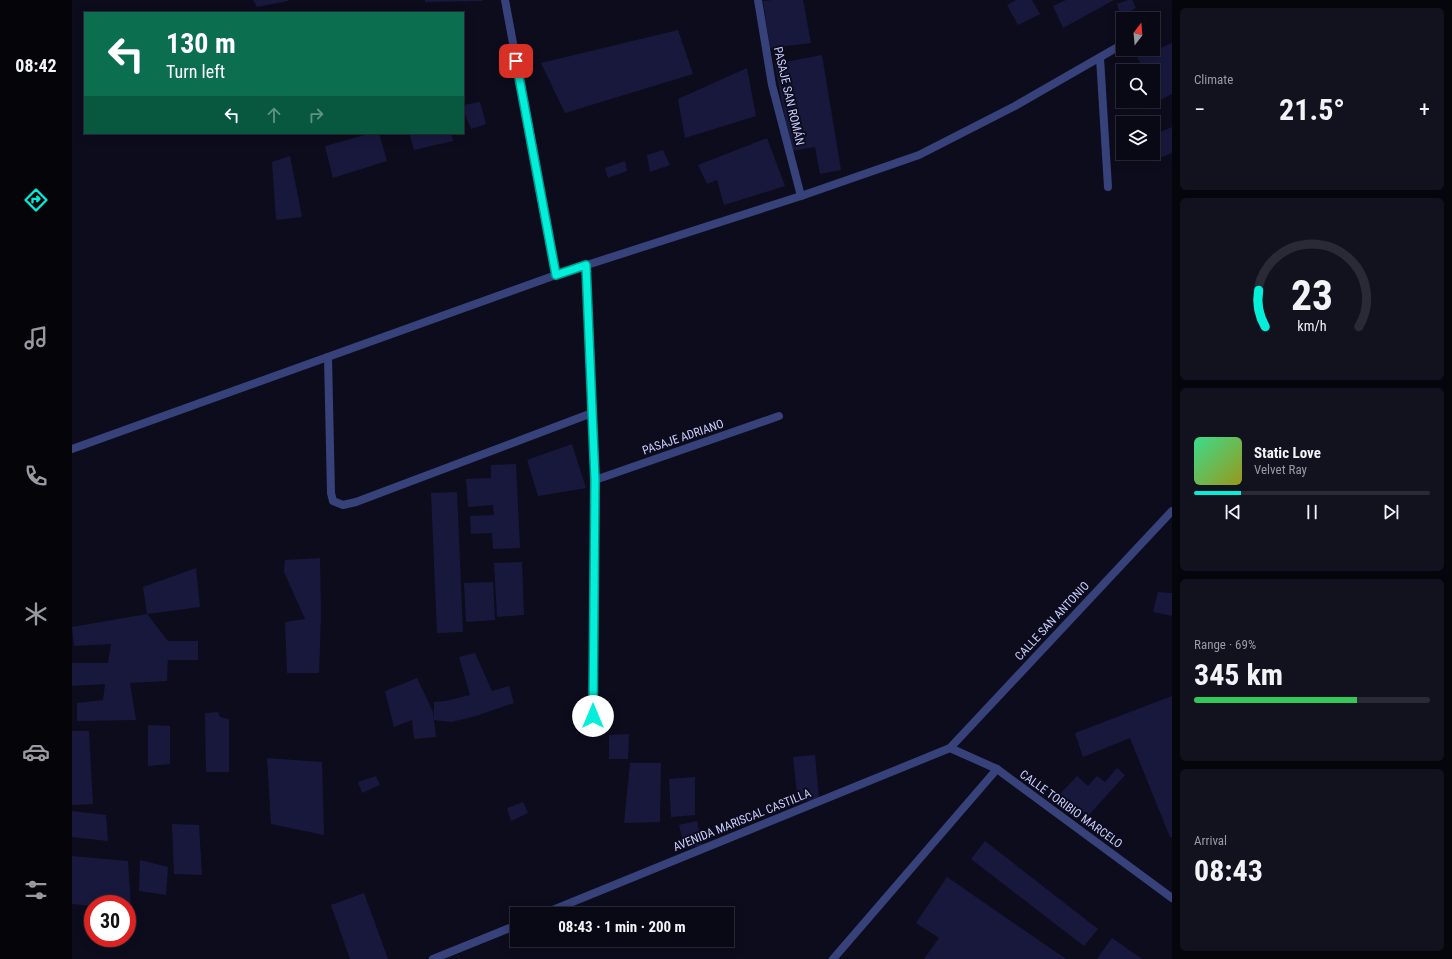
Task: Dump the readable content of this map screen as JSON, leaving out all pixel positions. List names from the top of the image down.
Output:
{
  "streets": {
    "street": [
      "PASAJE SAN ROMÁN",
      "PASAJE ADRIANO",
      "CALLE SAN ANTONIO",
      "CALLE TORIBIO MARCELO",
      "AVENIDA MARISCAL CASTILLA"
    ]
  },
  "crossings": [
    ["CALLE SAN ANTONIO", "CALLE TORIBIO MARCELO"],
    ["CALLE SAN ANTONIO", "AVENIDA MARISCAL CASTILLA"],
    ["CALLE TORIBIO MARCELO", "AVENIDA MARISCAL CASTILLA"]
  ],
  "north": "top",
  "page": {
    "tabs": "08:42",
    "tile": [
      "Climate",
      ["Range · 69%", "345 km"],
      ["Arrival", "08:43"]
    ],
    "turn": ["130 m", "Turn left"],
    "heat": ["−", "21.5°", "+"],
    "song": ["Static Love", "Velvet Ray"],
    "limit": "30",
    "trip": "08:43 · 1 min · 200 m",
    "gauge": ["23", "km/h"]
  }
}
